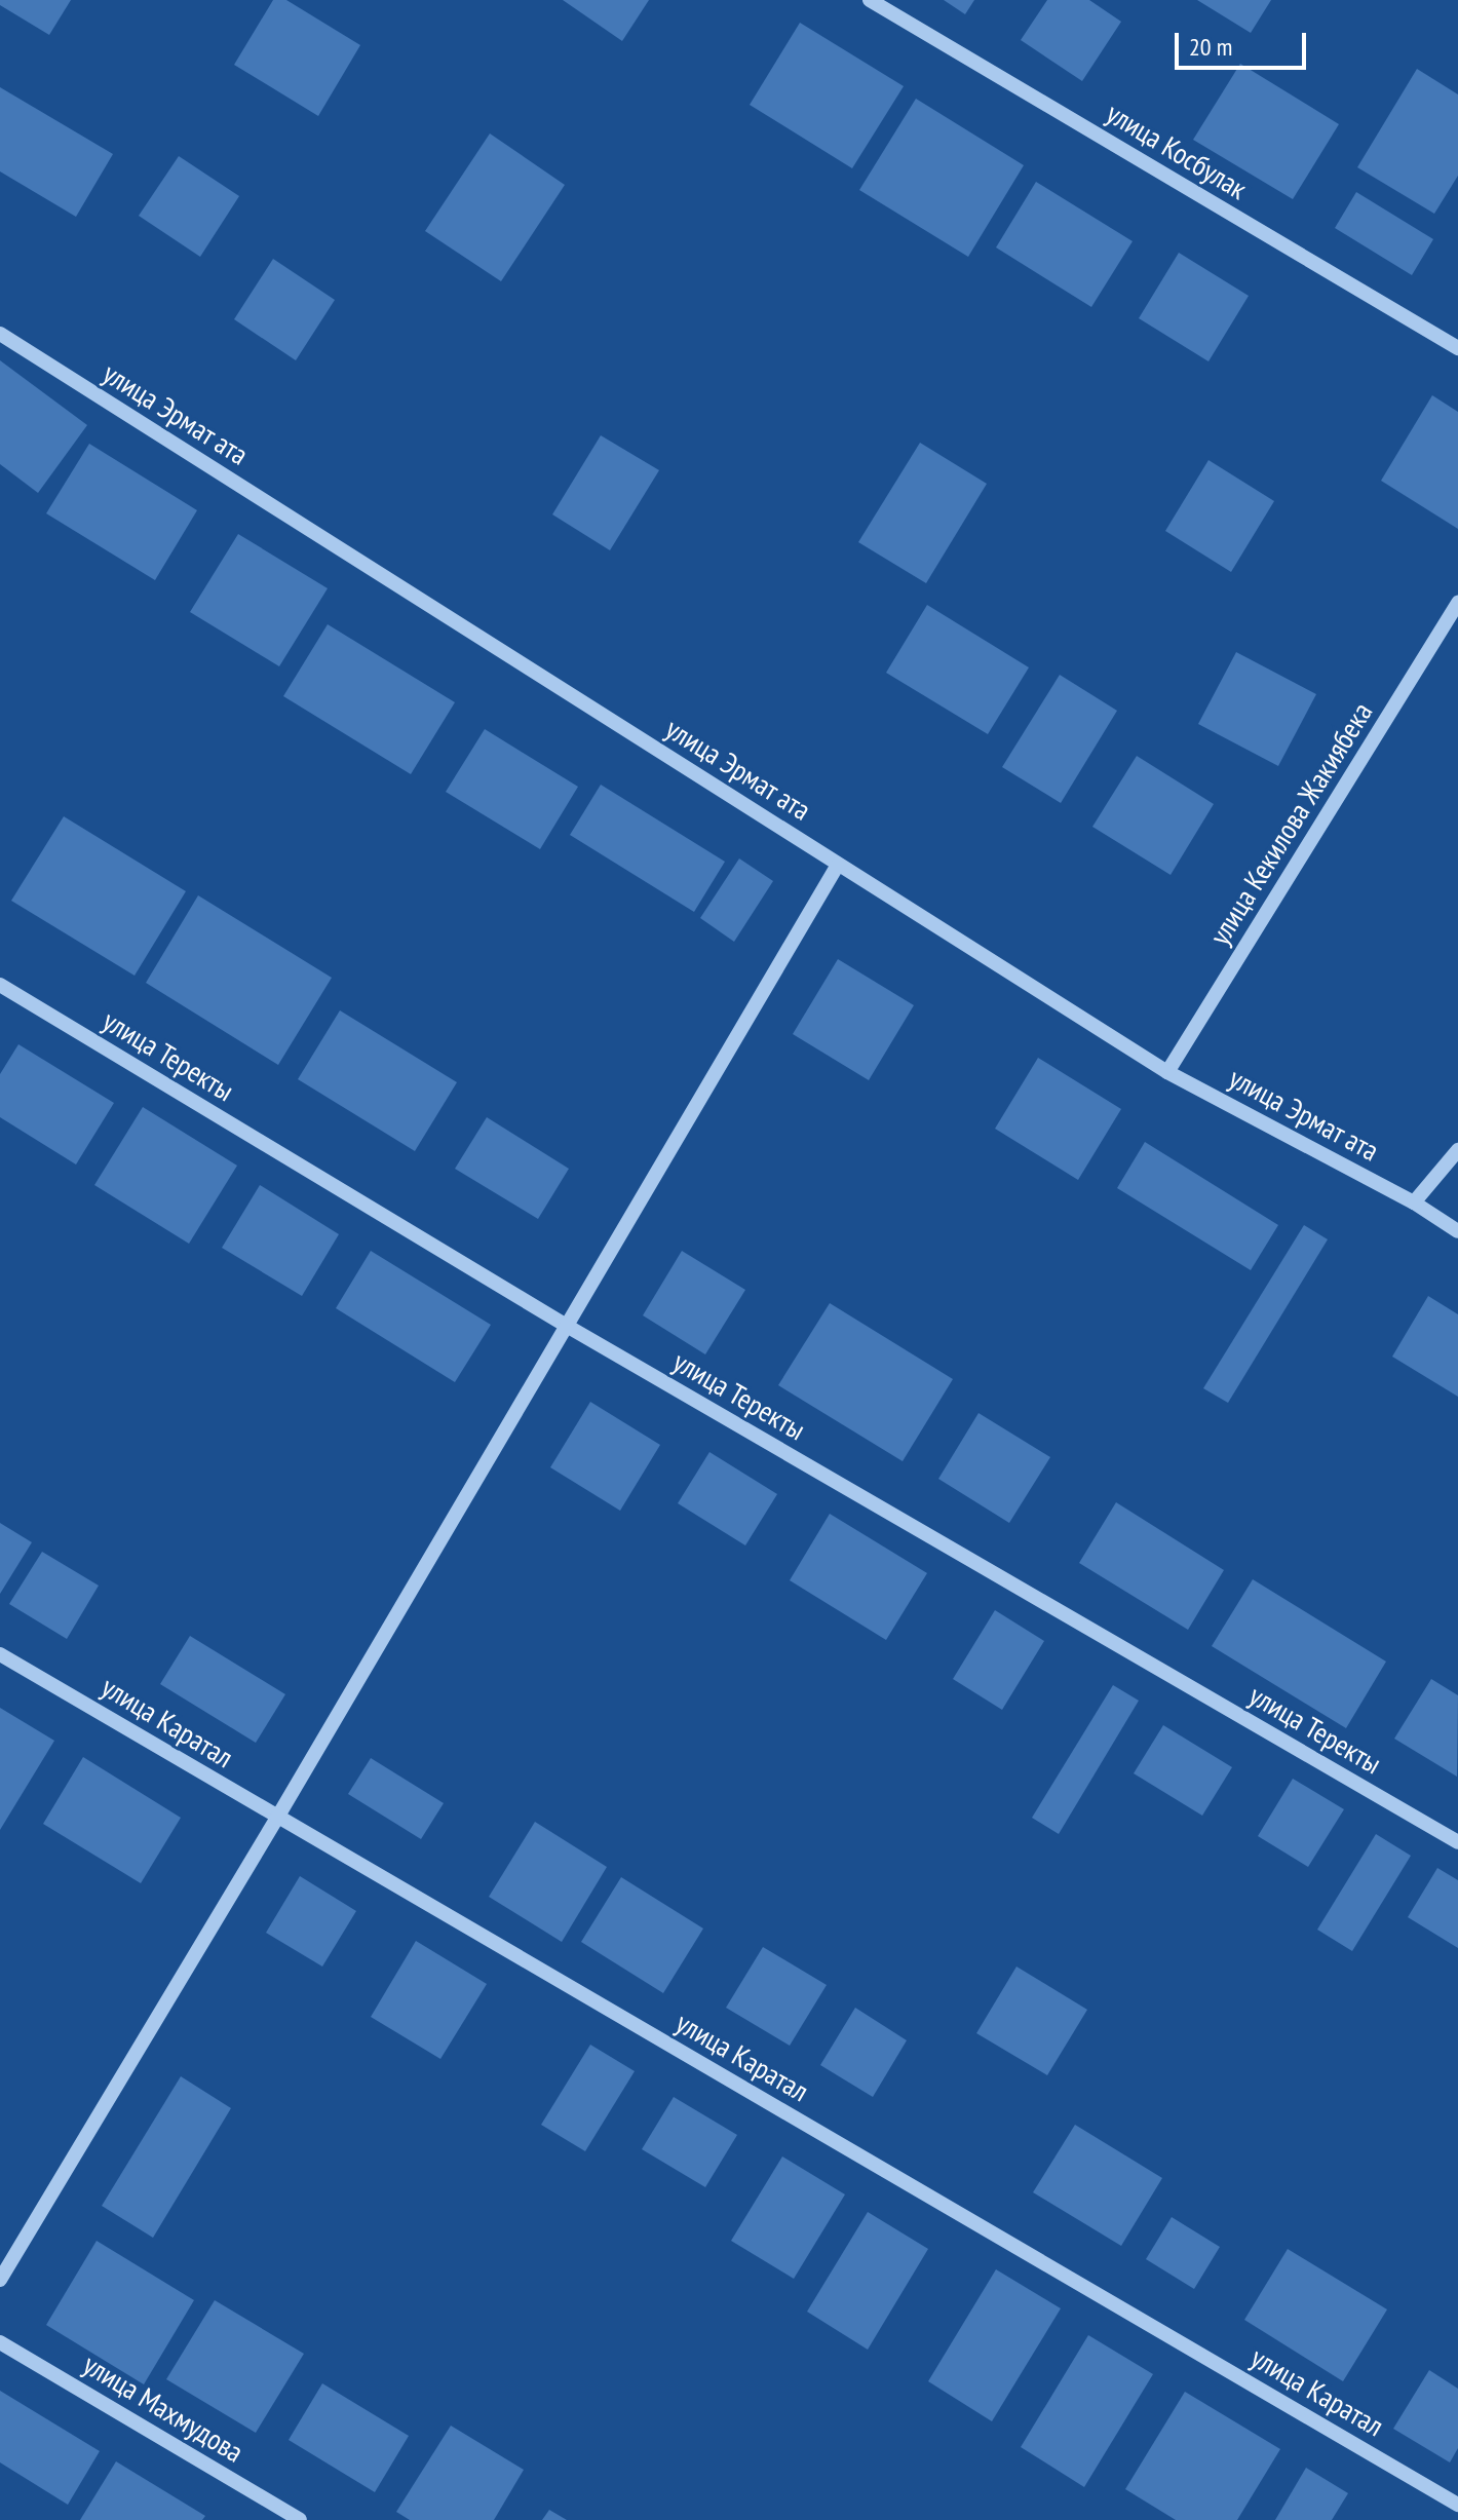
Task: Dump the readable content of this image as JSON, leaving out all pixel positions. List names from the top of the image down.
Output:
{
  "streets": {
    "street": [
      "улица Косбулак",
      "улица Эрмат ата",
      "улица Кекилова Жакиябека",
      "улица Теректы",
      "улица Каратал",
      "улица Махмудова"
    ]
  },
  "crossings": [
    ["улица Эрмат ата", "улица Кекилова Жакиябека"]
  ],
  "scale_bar": "20 m"
}
